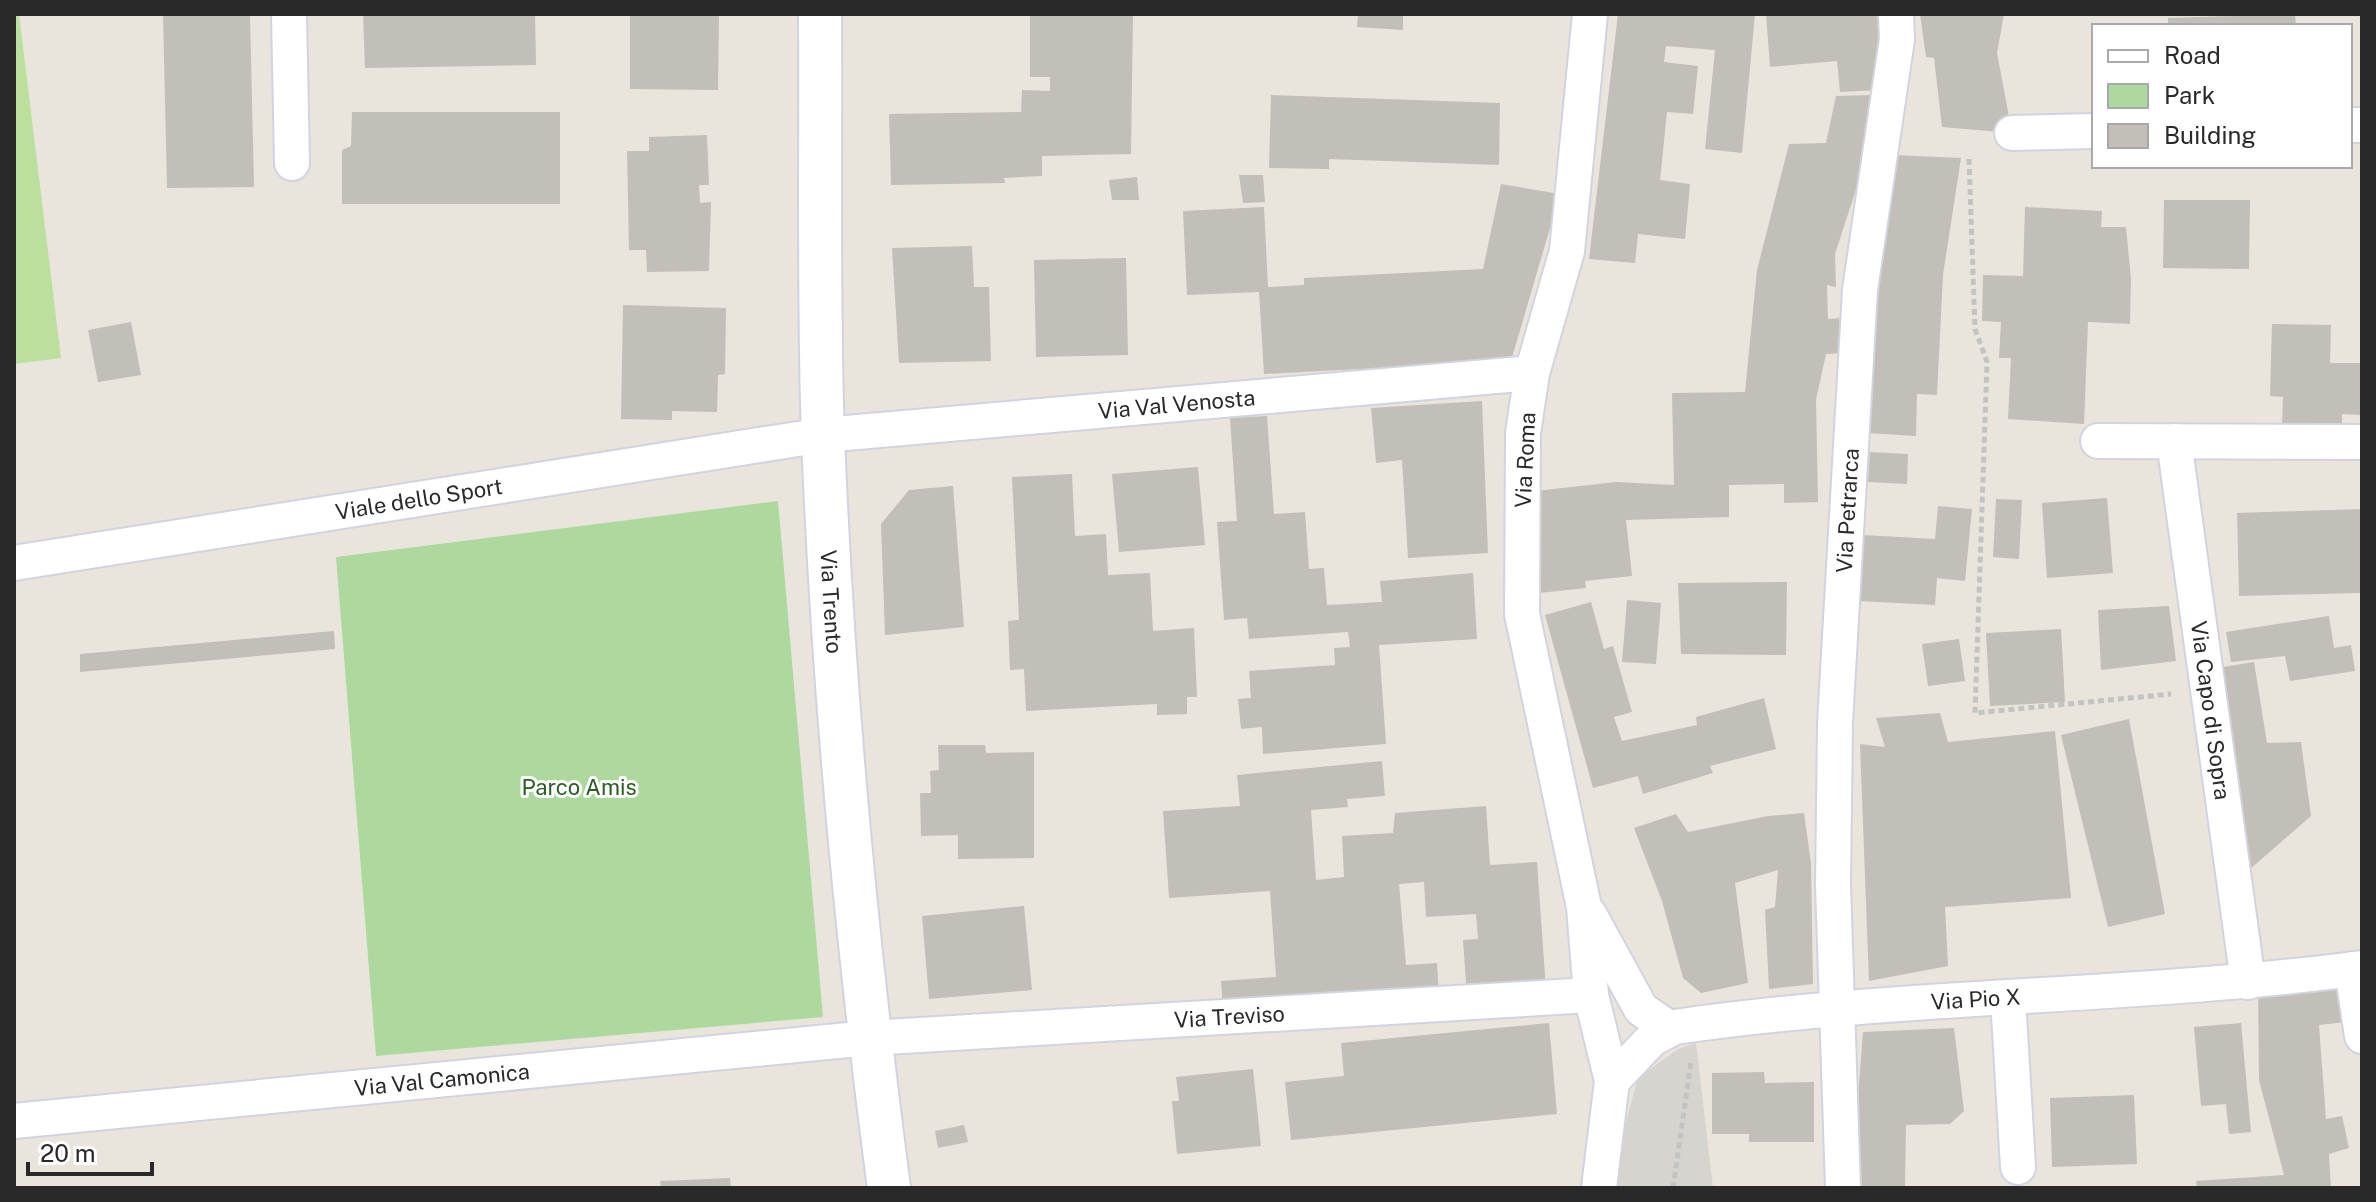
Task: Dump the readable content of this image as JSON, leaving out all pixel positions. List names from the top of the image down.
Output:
{
  "streets": {
    "street": [
      "Via Val Venosta",
      "Via Roma",
      "Viale dello Sport",
      "Via Petrarca",
      "Via Trento",
      "Via Capo di Sopra",
      "Via Pio X",
      "Via Treviso",
      "Via Val Camonica"
    ]
  },
  "crossings": [
    ["Via Val Venosta", "Via Roma"],
    ["Via Val Venosta", "Viale dello Sport"],
    ["Via Val Venosta", "Via Trento"],
    ["Via Roma", "Via Pio X"],
    ["Via Roma", "Via Treviso"],
    ["Viale dello Sport", "Via Trento"],
    ["Via Petrarca", "Via Pio X"],
    ["Via Trento", "Via Treviso"],
    ["Via Trento", "Via Val Camonica"],
    ["Via Capo di Sopra", "Via Pio X"],
    ["Via Treviso", "Via Val Camonica"]
  ],
  "parks": ["Parco Amis"],
  "legend": ["Road", "Park", "Building"],
  "scale_bar": "20 m"
}
